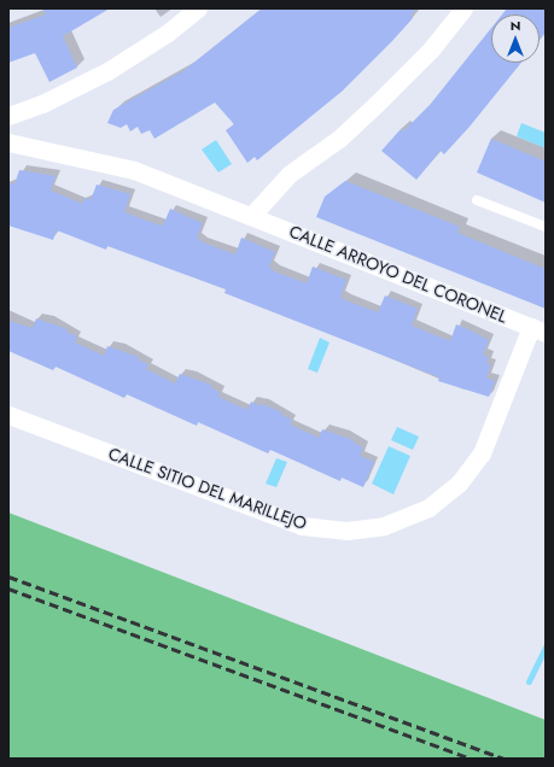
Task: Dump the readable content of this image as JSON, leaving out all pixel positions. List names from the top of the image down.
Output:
{
  "streets": {
    "street": ["CALLE ARROYO DEL CORONEL", "CALLE SITIO DEL MARILLEJO"]
  },
  "crossings": [
    ["CALLE ARROYO DEL CORONEL", "CALLE SITIO DEL MARILLEJO"]
  ],
  "north": "top"
}
